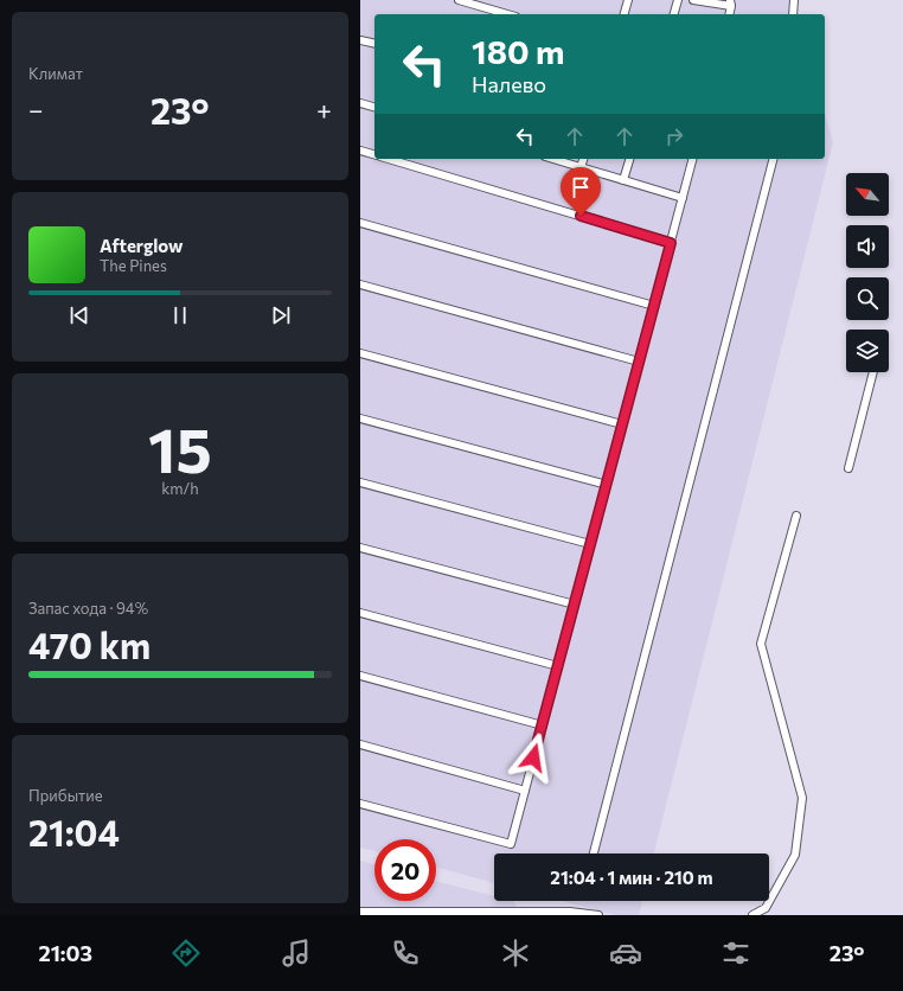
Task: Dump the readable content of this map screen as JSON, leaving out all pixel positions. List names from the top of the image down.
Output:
{
  "north": "top left",
  "page": {
    "tile": [
      "Климат",
      ["15", "km/h"],
      ["Запас хода · 94%", "470 km"],
      ["Прибытие", "21:04"]
    ],
    "turn": ["180 m", "Налево"],
    "heat": ["−", "23°", "+"],
    "song": ["Afterglow", "The Pines"],
    "limit": "20",
    "trip": "21:04 · 1 мин · 210 m",
    "tabs": ["21:03", "23°"]
  }
}
